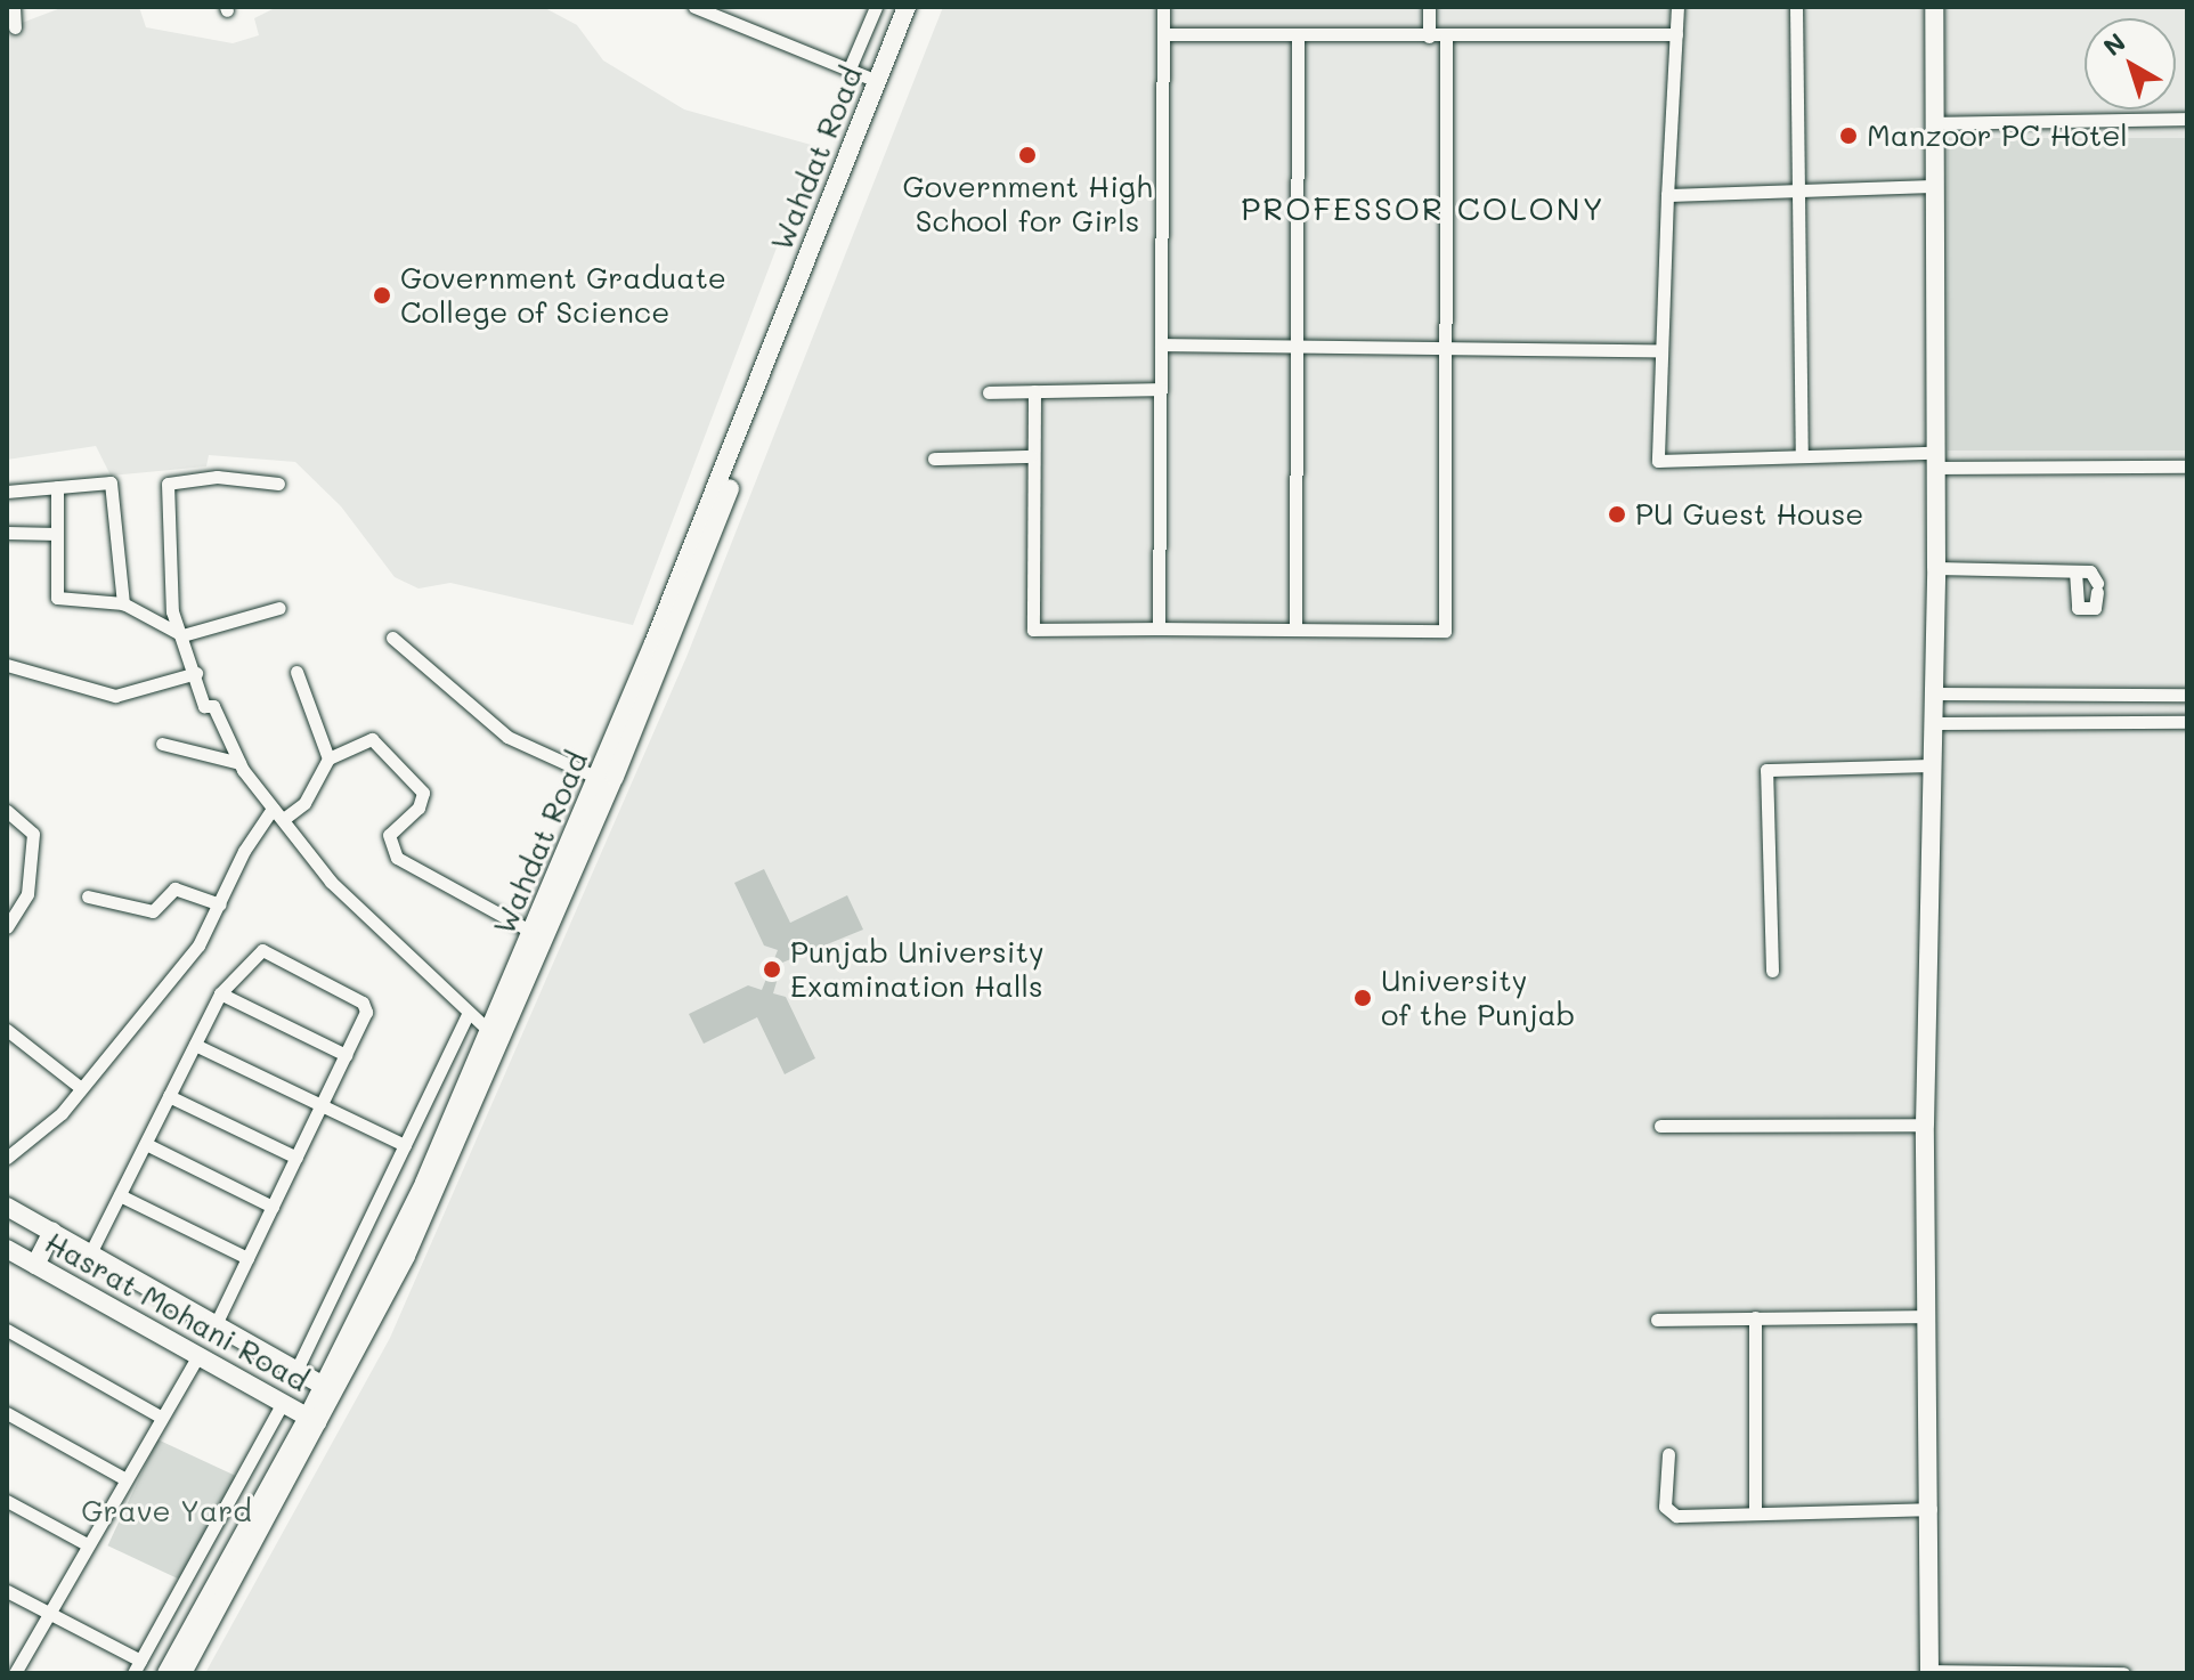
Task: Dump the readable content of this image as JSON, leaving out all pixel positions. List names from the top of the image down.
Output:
{
  "streets": {
    "main road": ["Wahdat Road", "Hasrat Mohani Road"]
  },
  "crossings": [
    ["Wahdat Road", "Hasrat Mohani Road"]
  ],
  "districts": ["PROFESSOR COLONY"],
  "parks": ["Grave Yard"],
  "places": [
    "Manzoor PC Hotel",
    "Government High School for Girls",
    "Government Graduate College of Science",
    "PU Guest House",
    "Punjab University Examination Halls",
    "University of the Punjab"
  ],
  "north": "top left"
}
